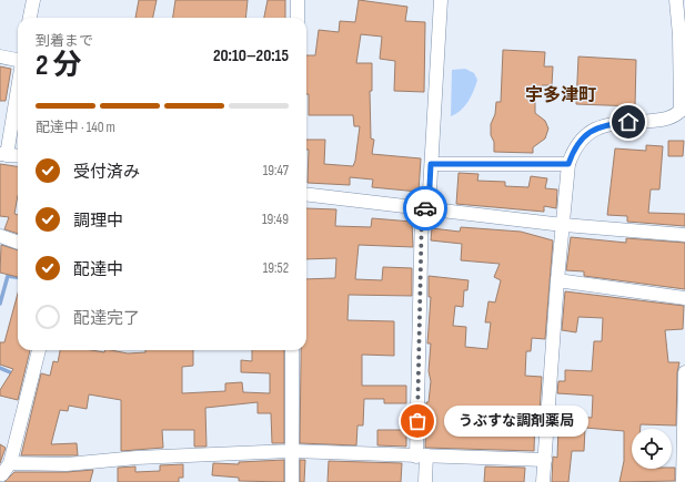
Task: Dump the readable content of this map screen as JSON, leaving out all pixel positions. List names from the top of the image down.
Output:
{
  "districts": ["宇多津町"],
  "places": ["うぶすな調剤薬局"],
  "page": {
    "heading": ["2 分", "到着まで", "20:10–20:15"],
    "bar": "配達中 · 140 m",
    "list": [
      ["受付済み", "19:47"],
      ["調理中", "19:49"],
      ["配達中", "19:52"],
      "配達完了"
    ],
    "bubble": "うぶすな調剤薬局"
  }
}
